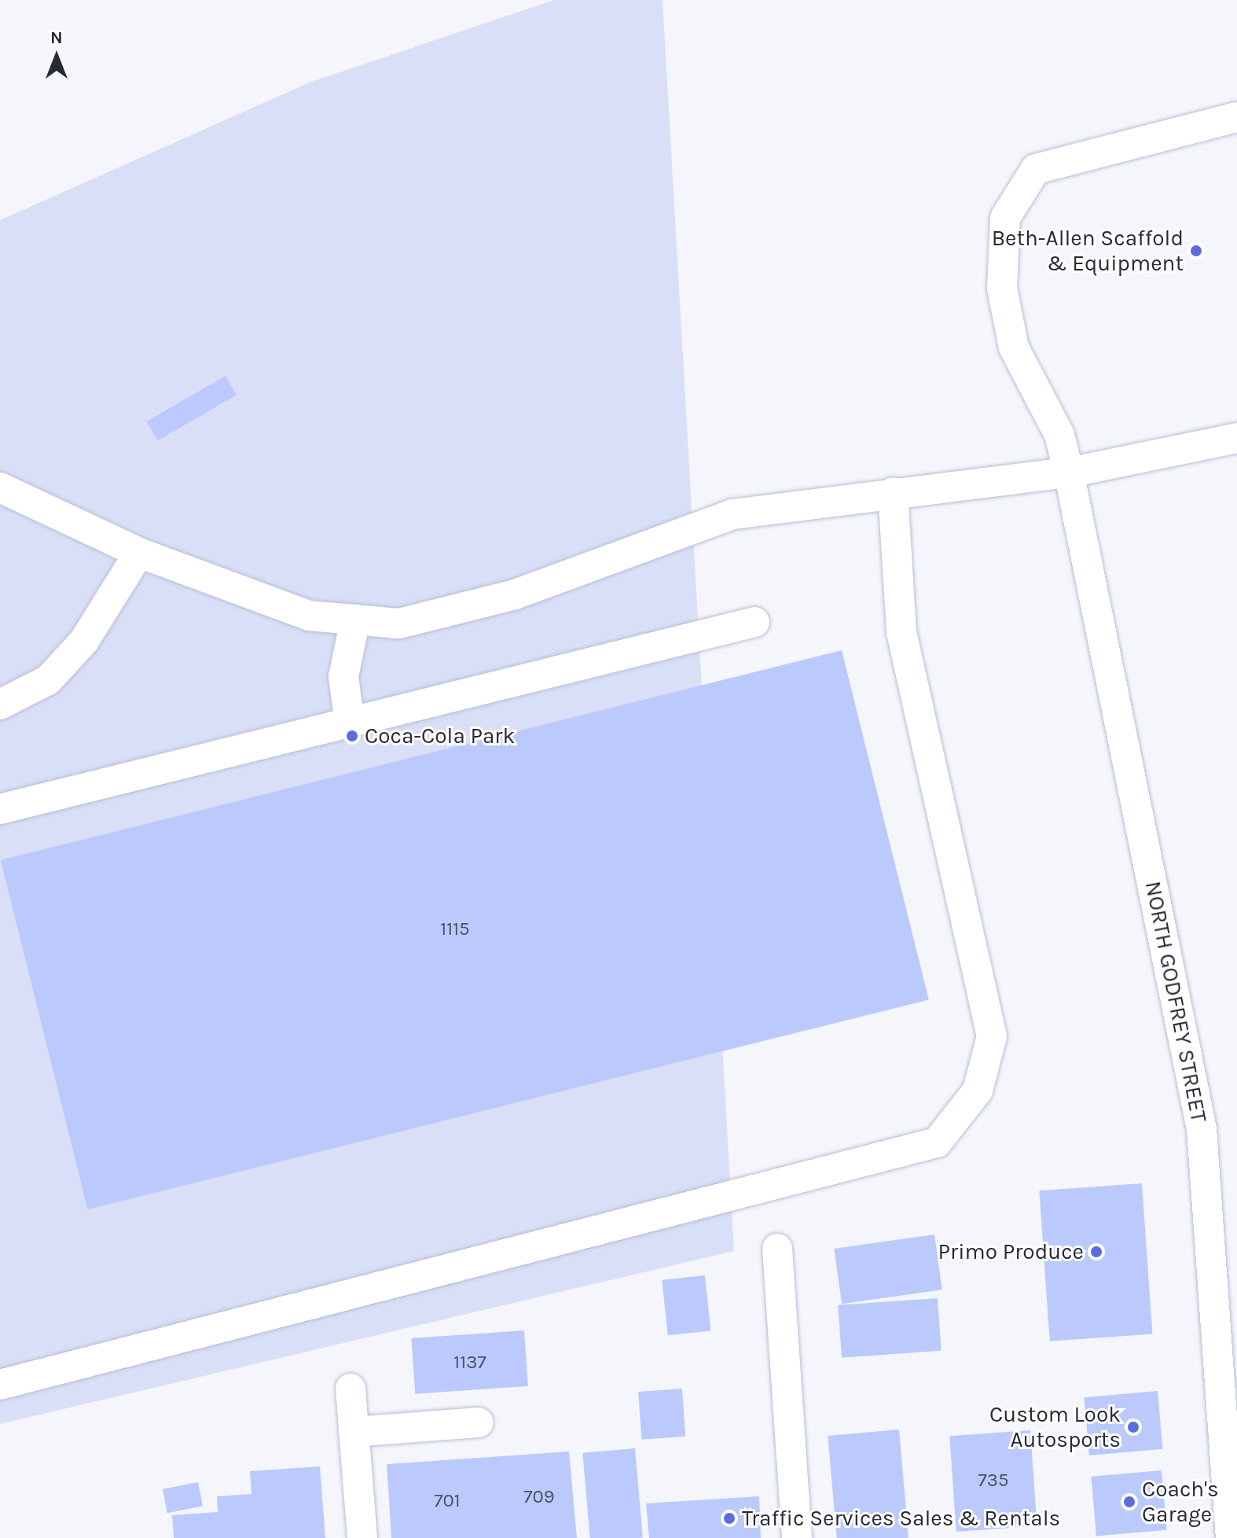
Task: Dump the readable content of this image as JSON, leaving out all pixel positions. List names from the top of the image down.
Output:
{
  "streets": {
    "street": ["NORTH GODFREY STREET"]
  },
  "places": [
    "Beth-Allen Scaffold & Equipment",
    "Coca-Cola Park",
    "Primo Produce",
    "Custom Look Autosports",
    "Coach's Garage",
    "Traffic Services Sales & Rentals"
  ],
  "house_numbers": [
    "1115",
    "1137",
    "735",
    "709",
    "701"
  ],
  "north": "top"
}
